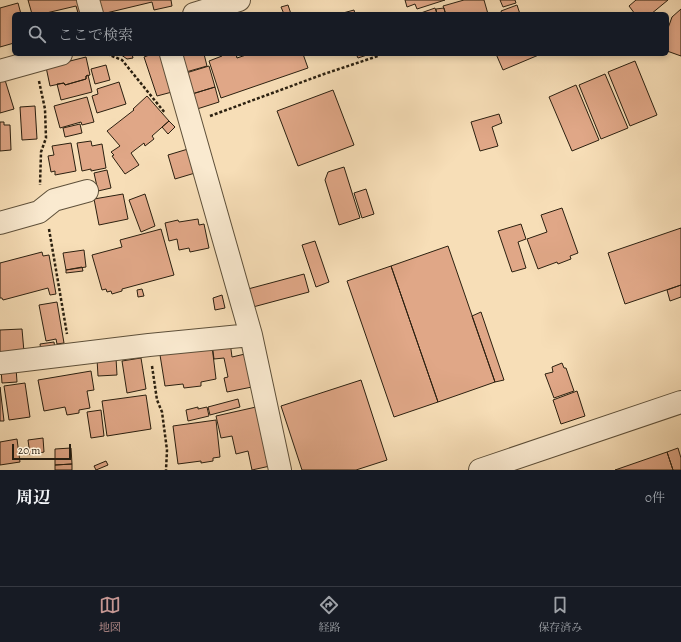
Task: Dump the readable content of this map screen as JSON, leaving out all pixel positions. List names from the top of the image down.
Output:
{
  "scale_bar": "20 m",
  "page": {
    "search": "ここで検索",
    "scale": "20 m",
    "heading": ["周辺", "0件"],
    "nav": ["地図", "経路", "保存済み"]
  }
}
